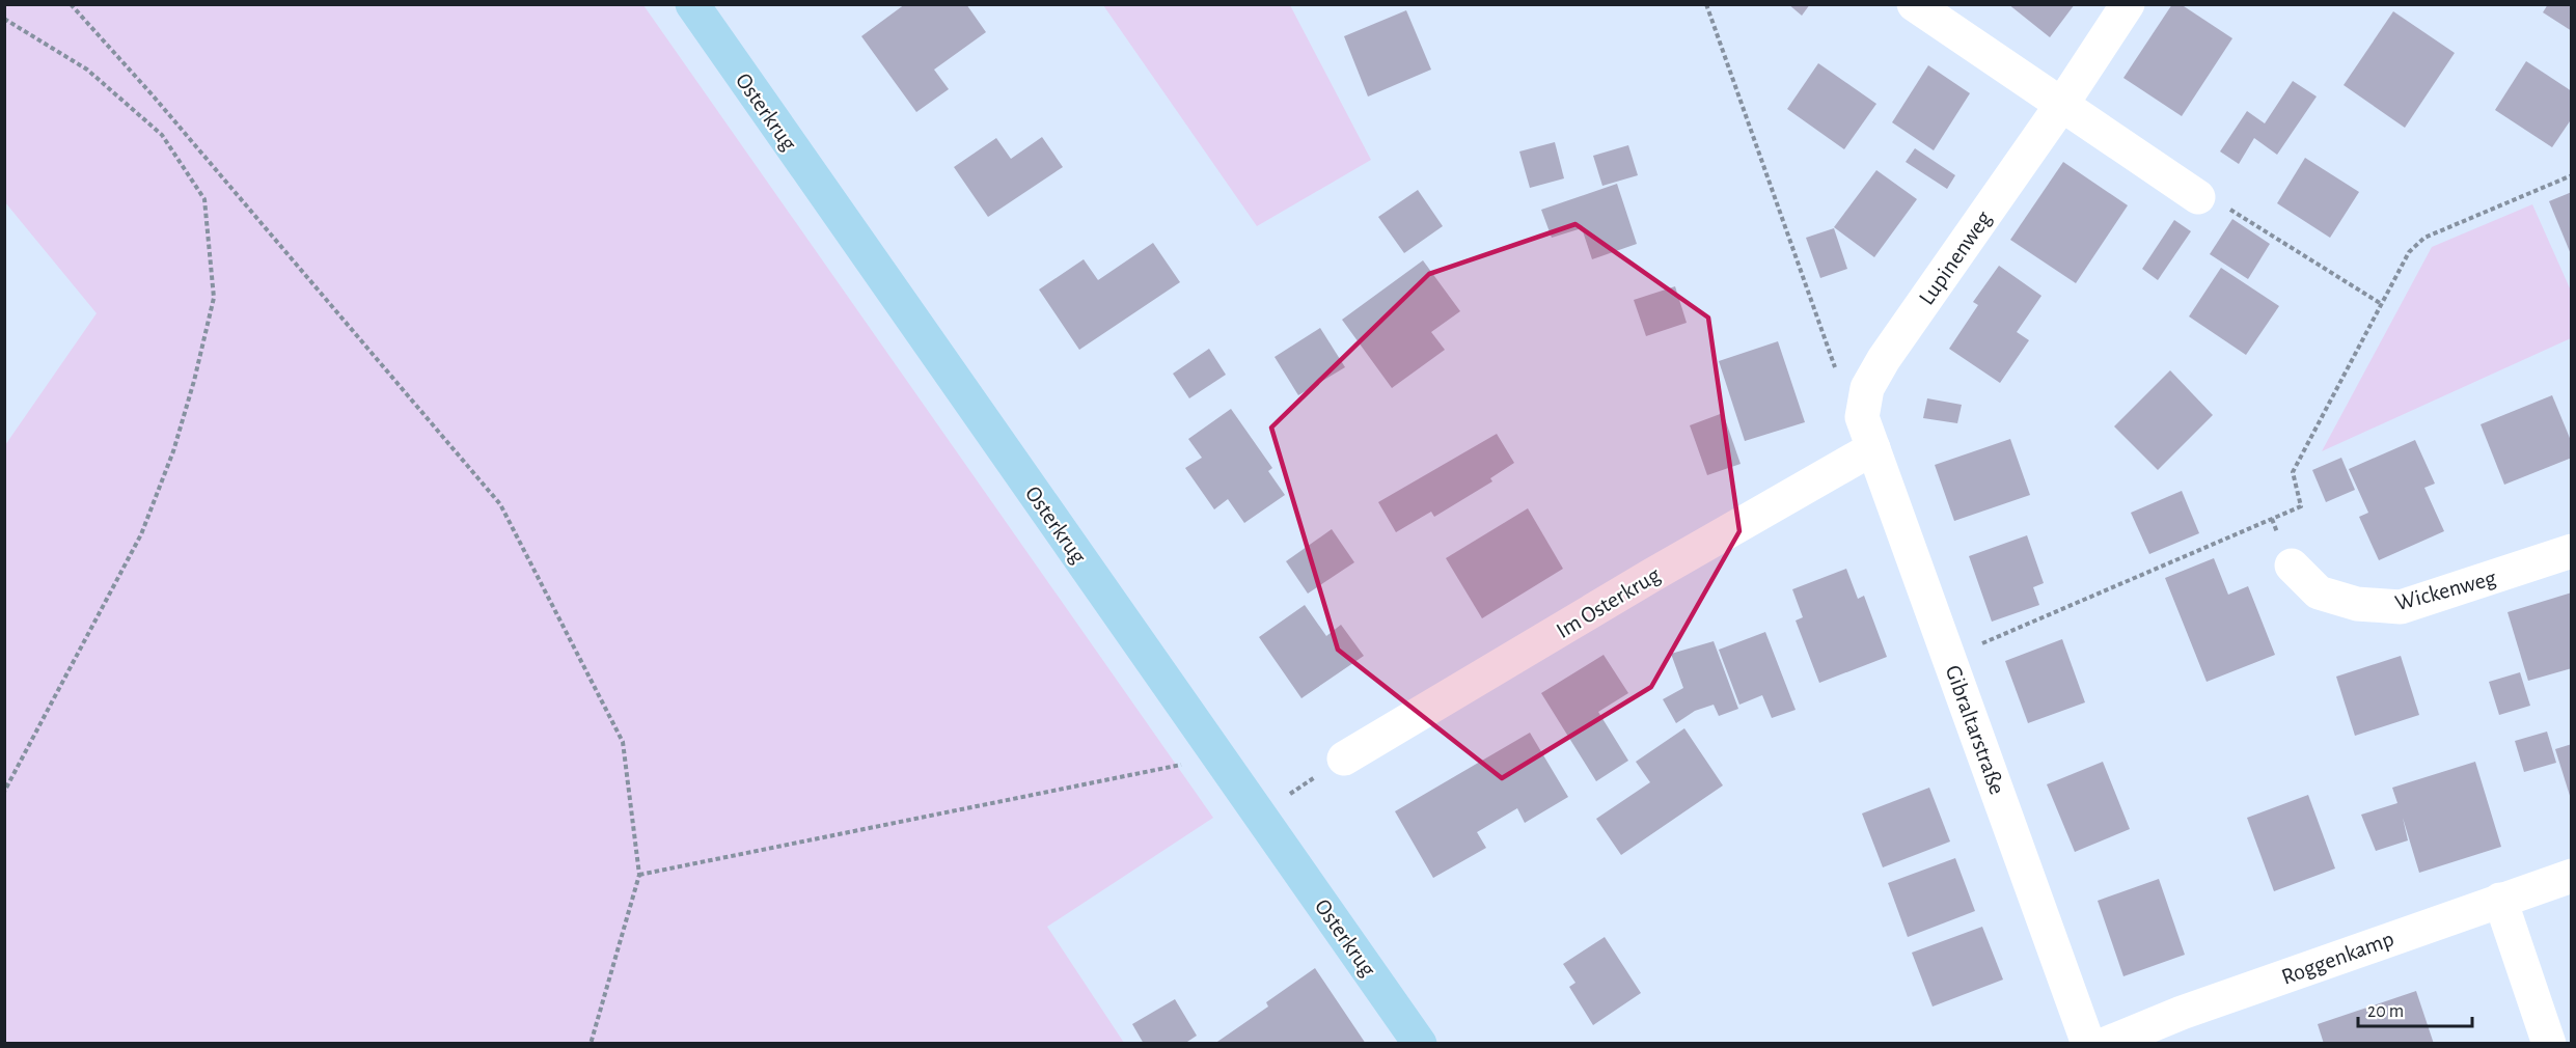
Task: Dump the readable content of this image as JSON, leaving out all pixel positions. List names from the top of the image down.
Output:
{
  "streets": {
    "main road": ["Osterkrug"],
    "street": [
      "Lupinenweg",
      "Wickenweg",
      "Im Osterkrug",
      "Gibraltarstraße",
      "Roggenkamp"
    ]
  },
  "crossings": [
    ["Lupinenweg", "Gibraltarstraße"],
    ["Im Osterkrug", "Gibraltarstraße"]
  ],
  "scale_bar": "20 m"
}
